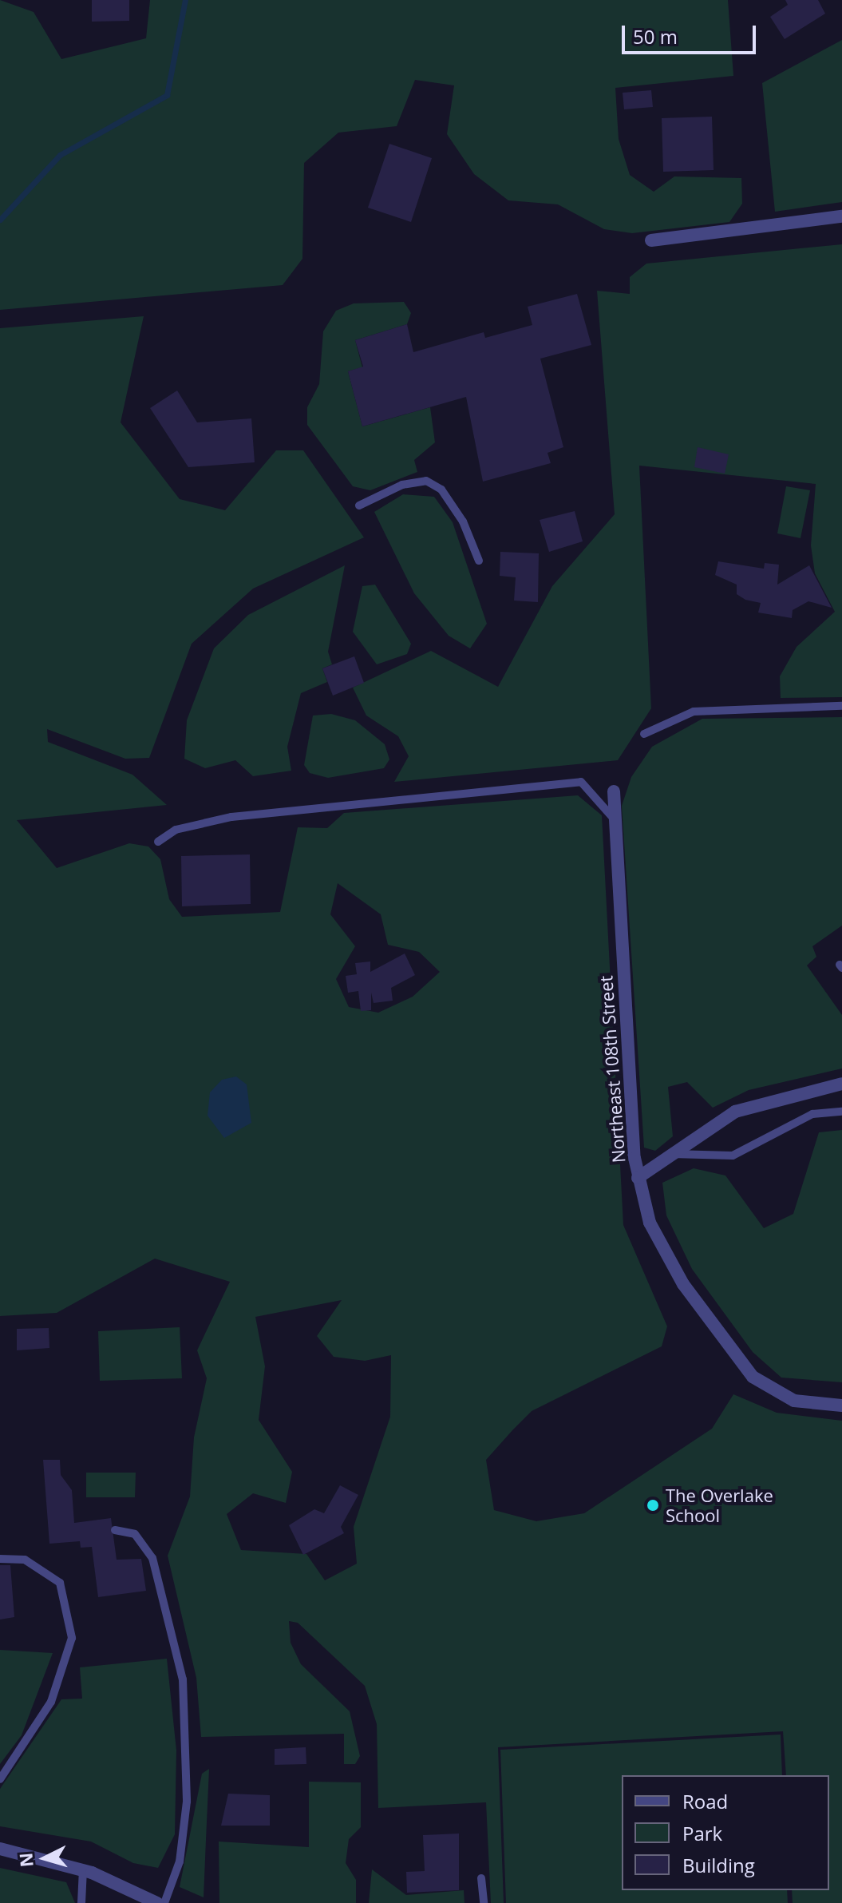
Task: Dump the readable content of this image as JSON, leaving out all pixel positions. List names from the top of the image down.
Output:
{
  "streets": {
    "street": ["Northeast 108th Street"]
  },
  "places": ["The Overlake School"],
  "legend": ["Road", "Park", "Building"],
  "scale_bar": "50 m",
  "north": "left"
}
